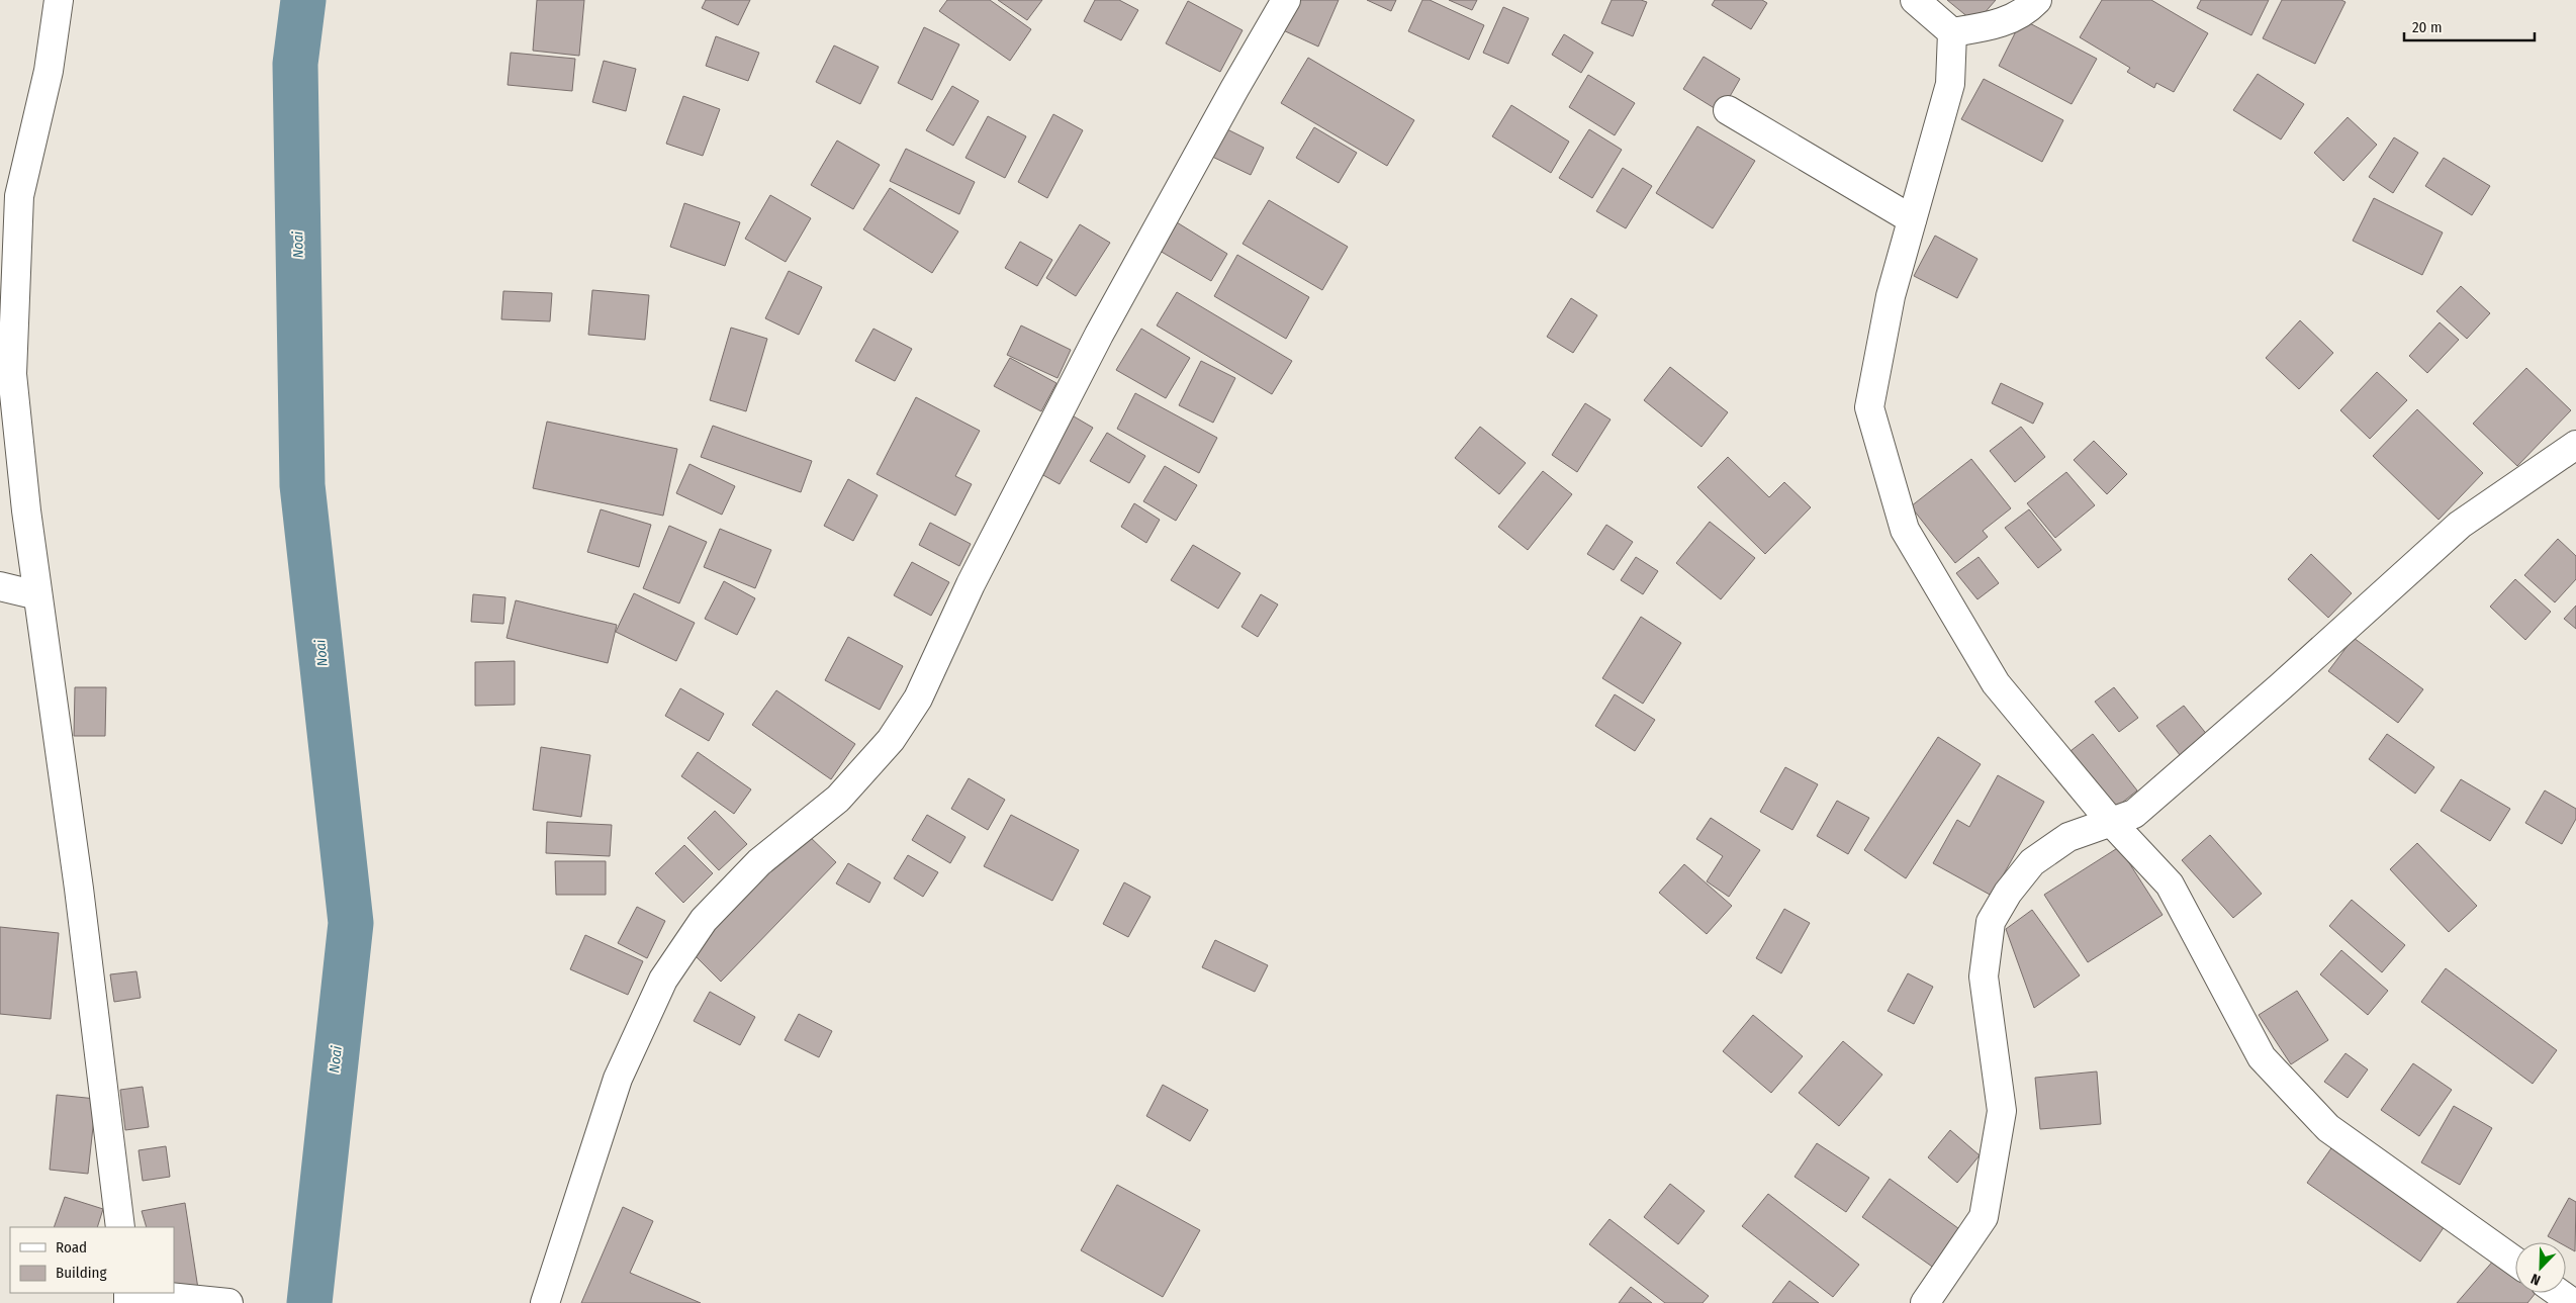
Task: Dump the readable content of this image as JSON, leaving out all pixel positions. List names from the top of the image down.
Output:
{
  "water": ["Noai"],
  "legend": ["Road", "Building"],
  "scale_bar": "20 m",
  "north": "bottom left"
}
